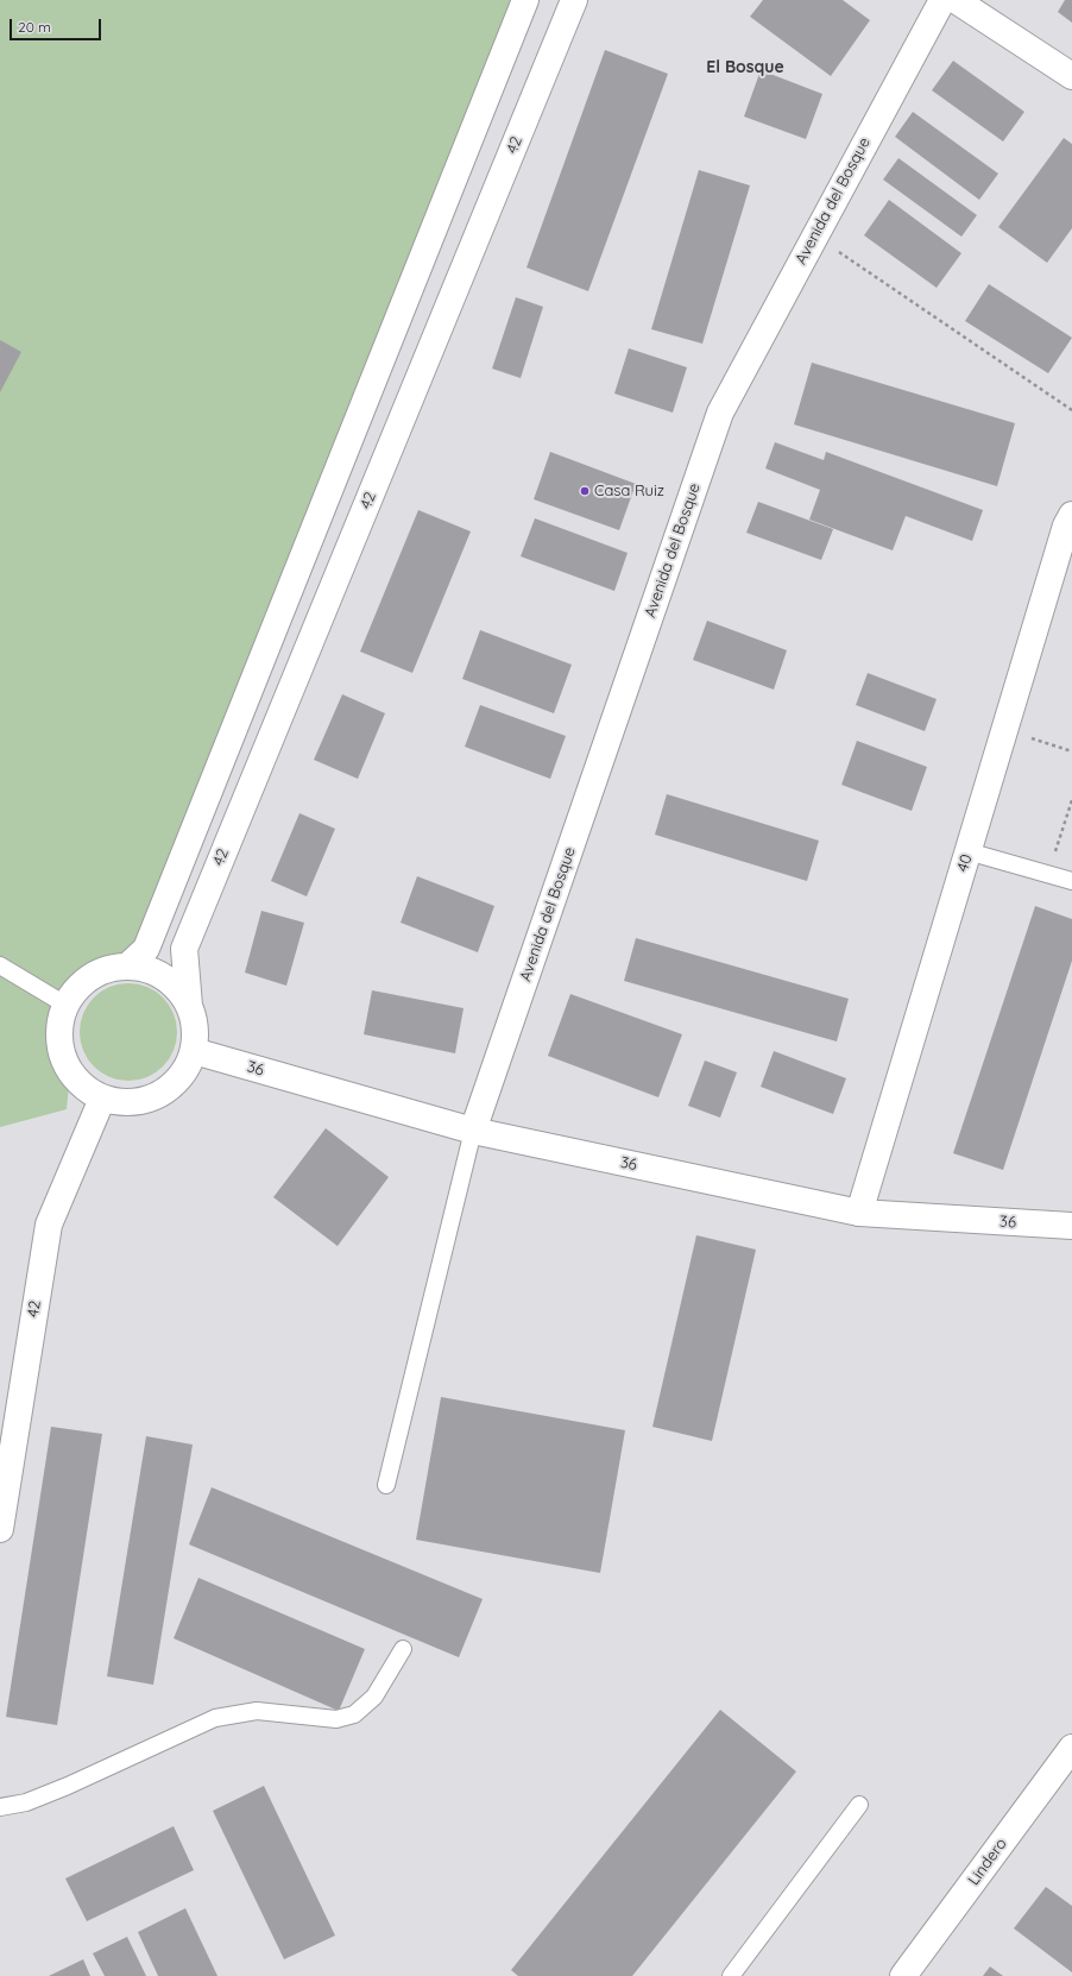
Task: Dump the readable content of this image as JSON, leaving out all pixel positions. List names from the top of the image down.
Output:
{
  "streets": {
    "street": [
      "42",
      "Avenida del Bosque",
      "40",
      "36",
      "Lindero"
    ]
  },
  "crossings": [
    ["42", "36"],
    ["Avenida del Bosque", "36"],
    ["40", "36"]
  ],
  "districts": ["El Bosque"],
  "places": ["Casa Ruiz"],
  "scale_bar": "20 m"
}
